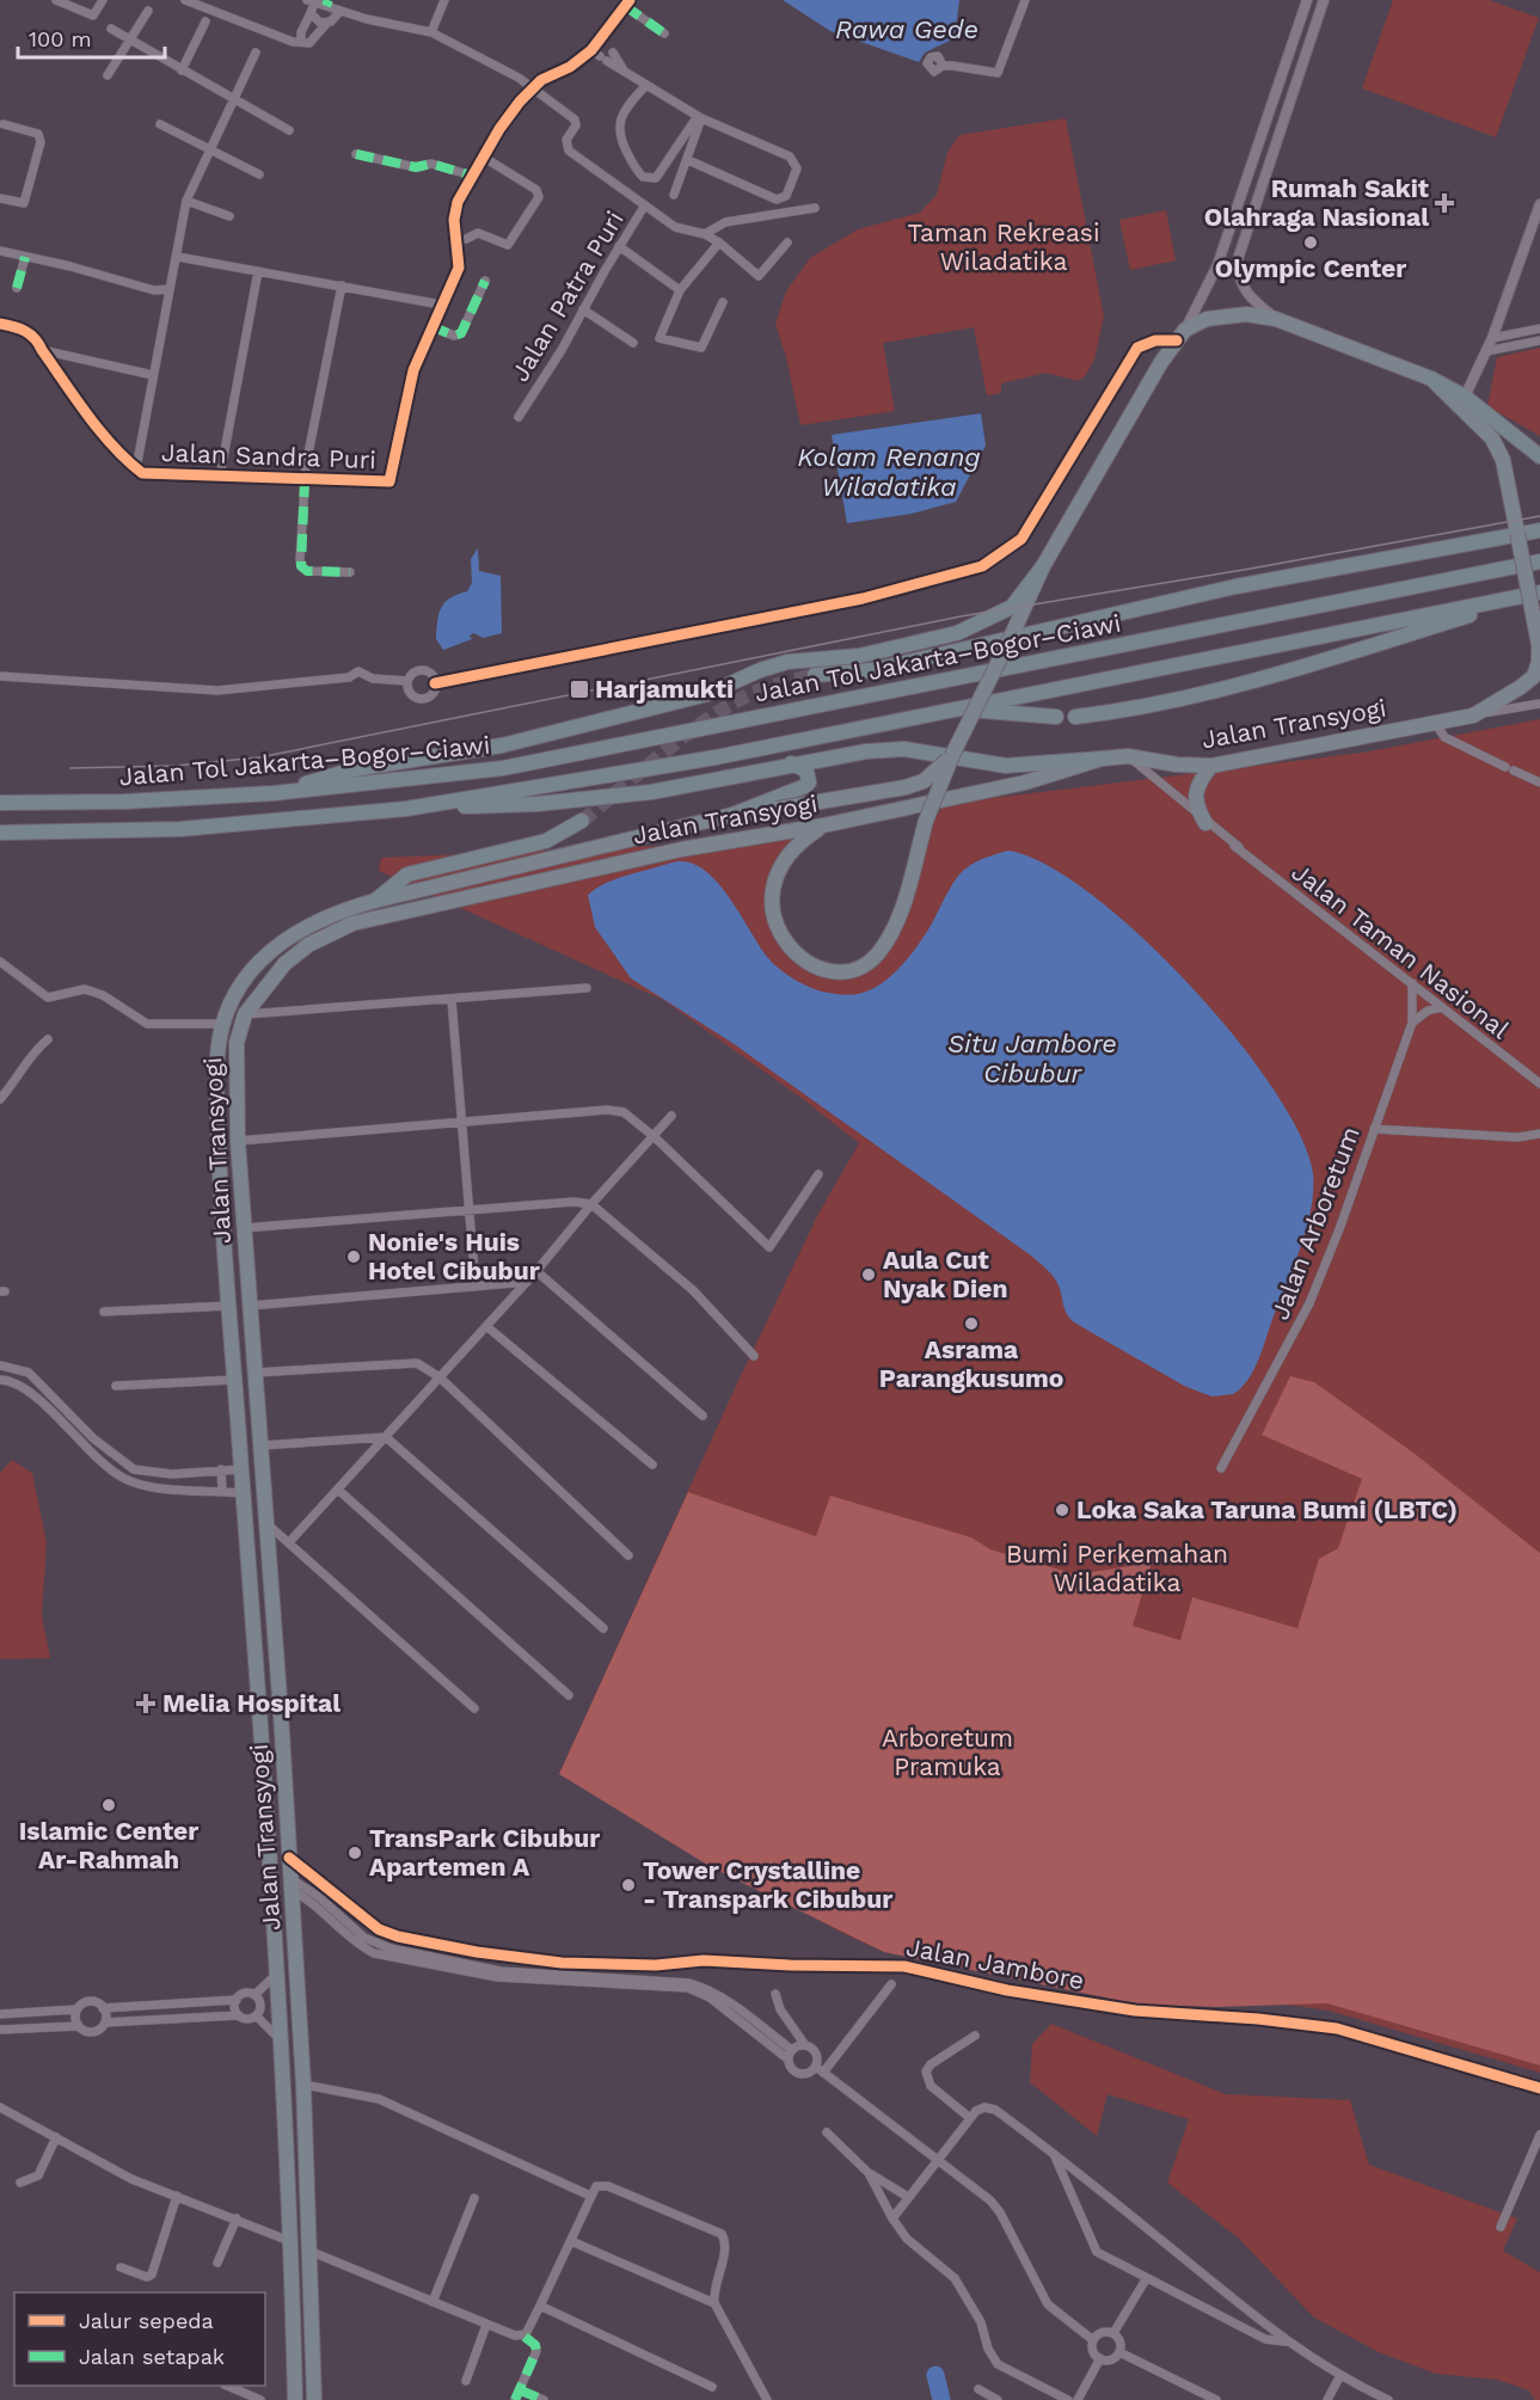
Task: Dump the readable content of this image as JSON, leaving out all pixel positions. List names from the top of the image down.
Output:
{
  "streets": {
    "highway": ["Jalan Tol Jakarta–Bogor–Ciawi", "Jalan Transyogi"],
    "street": [
      "Jalan Patra Puri",
      "Jalan Sandra Puri",
      "Jalan Taman Nasional",
      "Jalan Arboretum",
      "Jalan Jambore"
    ]
  },
  "crossings": [
    ["Jalan Patra Puri", "Jalan Sandra Puri"],
    ["Jalan Transyogi", "Jalan Taman Nasional"],
    ["Jalan Transyogi", "Jalan Jambore"],
    ["Jalan Taman Nasional", "Jalan Arboretum"]
  ],
  "water": ["Rawa Gede", "Kolam Renang Wiladatika", "Situ Jambore Cibubur"],
  "parks": ["Taman Rekreasi Wiladatika", "Bumi Perkemahan Wiladatika", "Arboretum Pramuka"],
  "places": {
    "health": ["Rumah Sakit Olahraga Nasional", "Melia Hospital"],
    "other": [
      "Olympic Center",
      "Nonie's Huis Hotel Cibubur",
      "Aula Cut Nyak Dien",
      "Asrama Parangkusumo",
      "Loka Saka Taruna Bumi (LBTC)",
      "Islamic Center Ar-Rahmah",
      "TransPark Cibubur Apartemen A",
      "Tower Crystalline - Transpark Cibubur"
    ],
    "transit": ["Harjamukti"]
  },
  "legend": ["Jalur sepeda", "Jalan setapak"],
  "scale_bar": "100 m"
}
